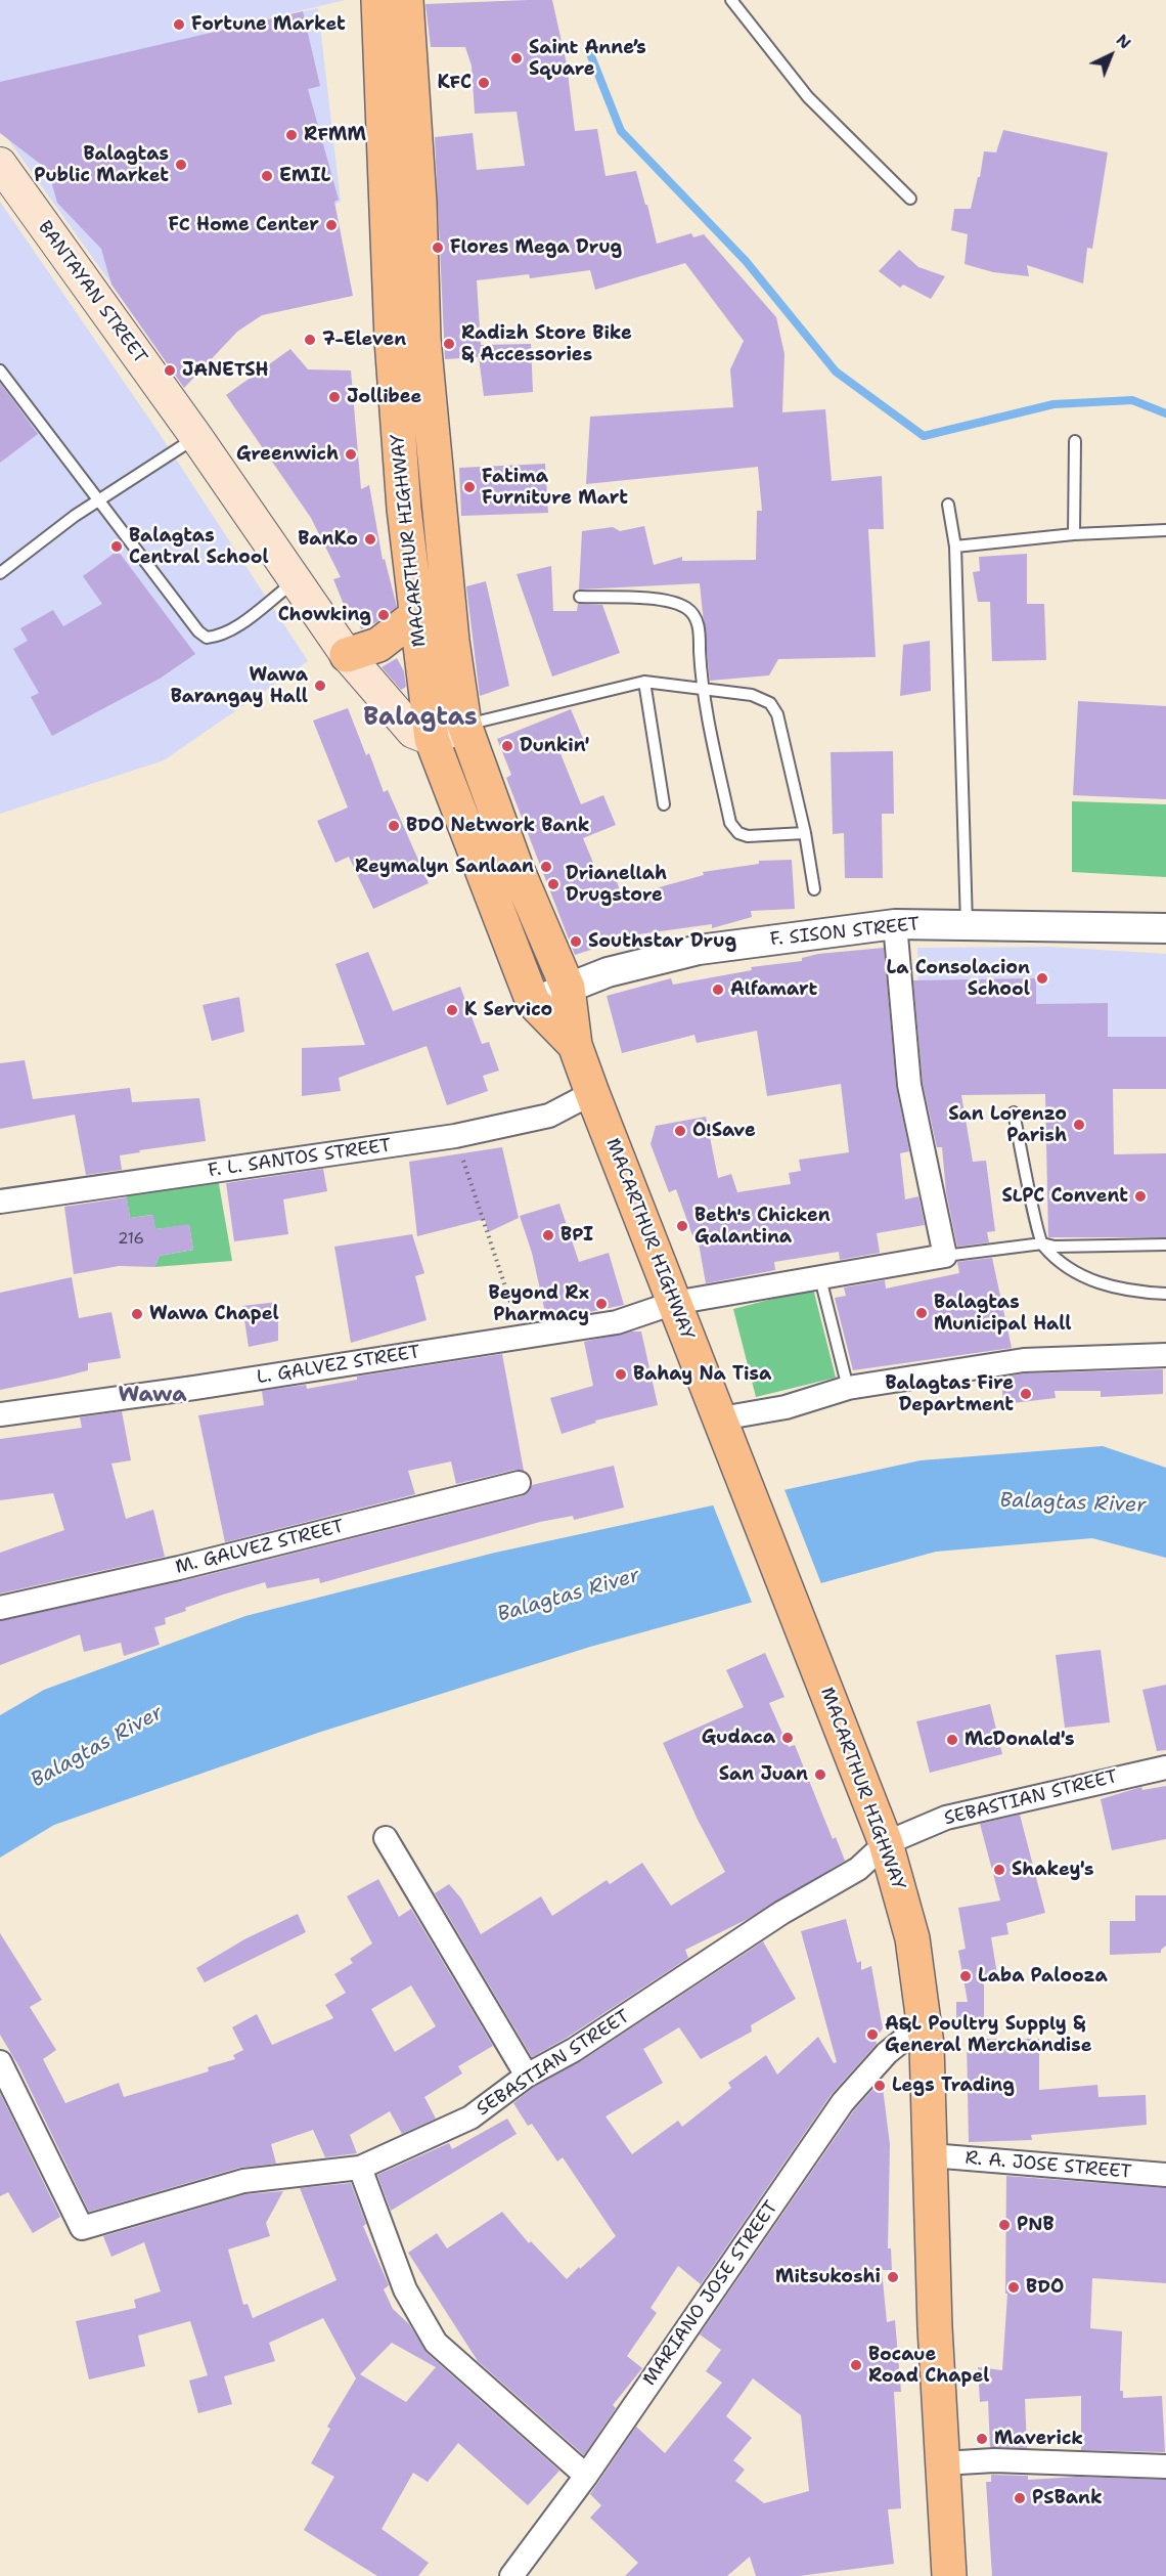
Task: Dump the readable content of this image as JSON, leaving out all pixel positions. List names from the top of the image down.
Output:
{
  "streets": {
    "highway": ["MACARTHUR HIGHWAY"],
    "main road": ["BANTAYAN STREET"],
    "street": [
      "F. SISON STREET",
      "F. L. SANTOS STREET",
      "L. GALVEZ STREET",
      "M. GALVEZ STREET",
      "SEBASTIAN STREET",
      "R. A. JOSE STREET",
      "MARIANO JOSE STREET"
    ]
  },
  "crossings": [
    ["BANTAYAN STREET", "MACARTHUR HIGHWAY"],
    ["MACARTHUR HIGHWAY", "F. SISON STREET"],
    ["MACARTHUR HIGHWAY", "F. L. SANTOS STREET"],
    ["MACARTHUR HIGHWAY", "L. GALVEZ STREET"],
    ["MACARTHUR HIGHWAY", "SEBASTIAN STREET"],
    ["MACARTHUR HIGHWAY", "R. A. JOSE STREET"],
    ["MACARTHUR HIGHWAY", "MARIANO JOSE STREET"]
  ],
  "districts": ["Balagtas", "Wawa"],
  "water": ["Balagtas River"],
  "places": [
    "Fortune Market",
    "Saint Anne’s Square",
    "KFC",
    "RFMM",
    "Balagtas Public Market",
    "EMIL",
    "FC Home Center",
    "Flores Mega Drug",
    "7-Eleven",
    "Radizh Store Bike & Accessories",
    "JANETSH",
    "Jollibee",
    "Greenwich",
    "Fatima Furniture Mart",
    "BanKo",
    "Balagtas Central School",
    "Chowking",
    "Wawa Barangay Hall",
    "Dunkin'",
    "BDO Network Bank",
    "Reymalyn Sanlaan",
    "Drianellah Drugstore",
    "Southstar Drug",
    "La Consolacion School",
    "Alfamart",
    "K Servico",
    "San Lorenzo Parish",
    "O!Save",
    "SLPC Convent",
    "Beth's Chicken Galantina",
    "BPI",
    "Beyond Rx Pharmacy",
    "Balagtas Municipal Hall",
    "Wawa Chapel",
    "Bahay Na Tisa",
    "Balagtas Fire Department",
    "Gudaca",
    "McDonald's",
    "San Juan",
    "Shakey's",
    "Laba Palooza",
    "A&L Poultry Supply & General Merchandise",
    "Legs Trading",
    "PNB",
    "Mitsukoshi",
    "BDO",
    "Bocaue Road Chapel",
    "Maverick",
    "PSBank"
  ],
  "house_numbers": ["216"],
  "north": "top right"
}
